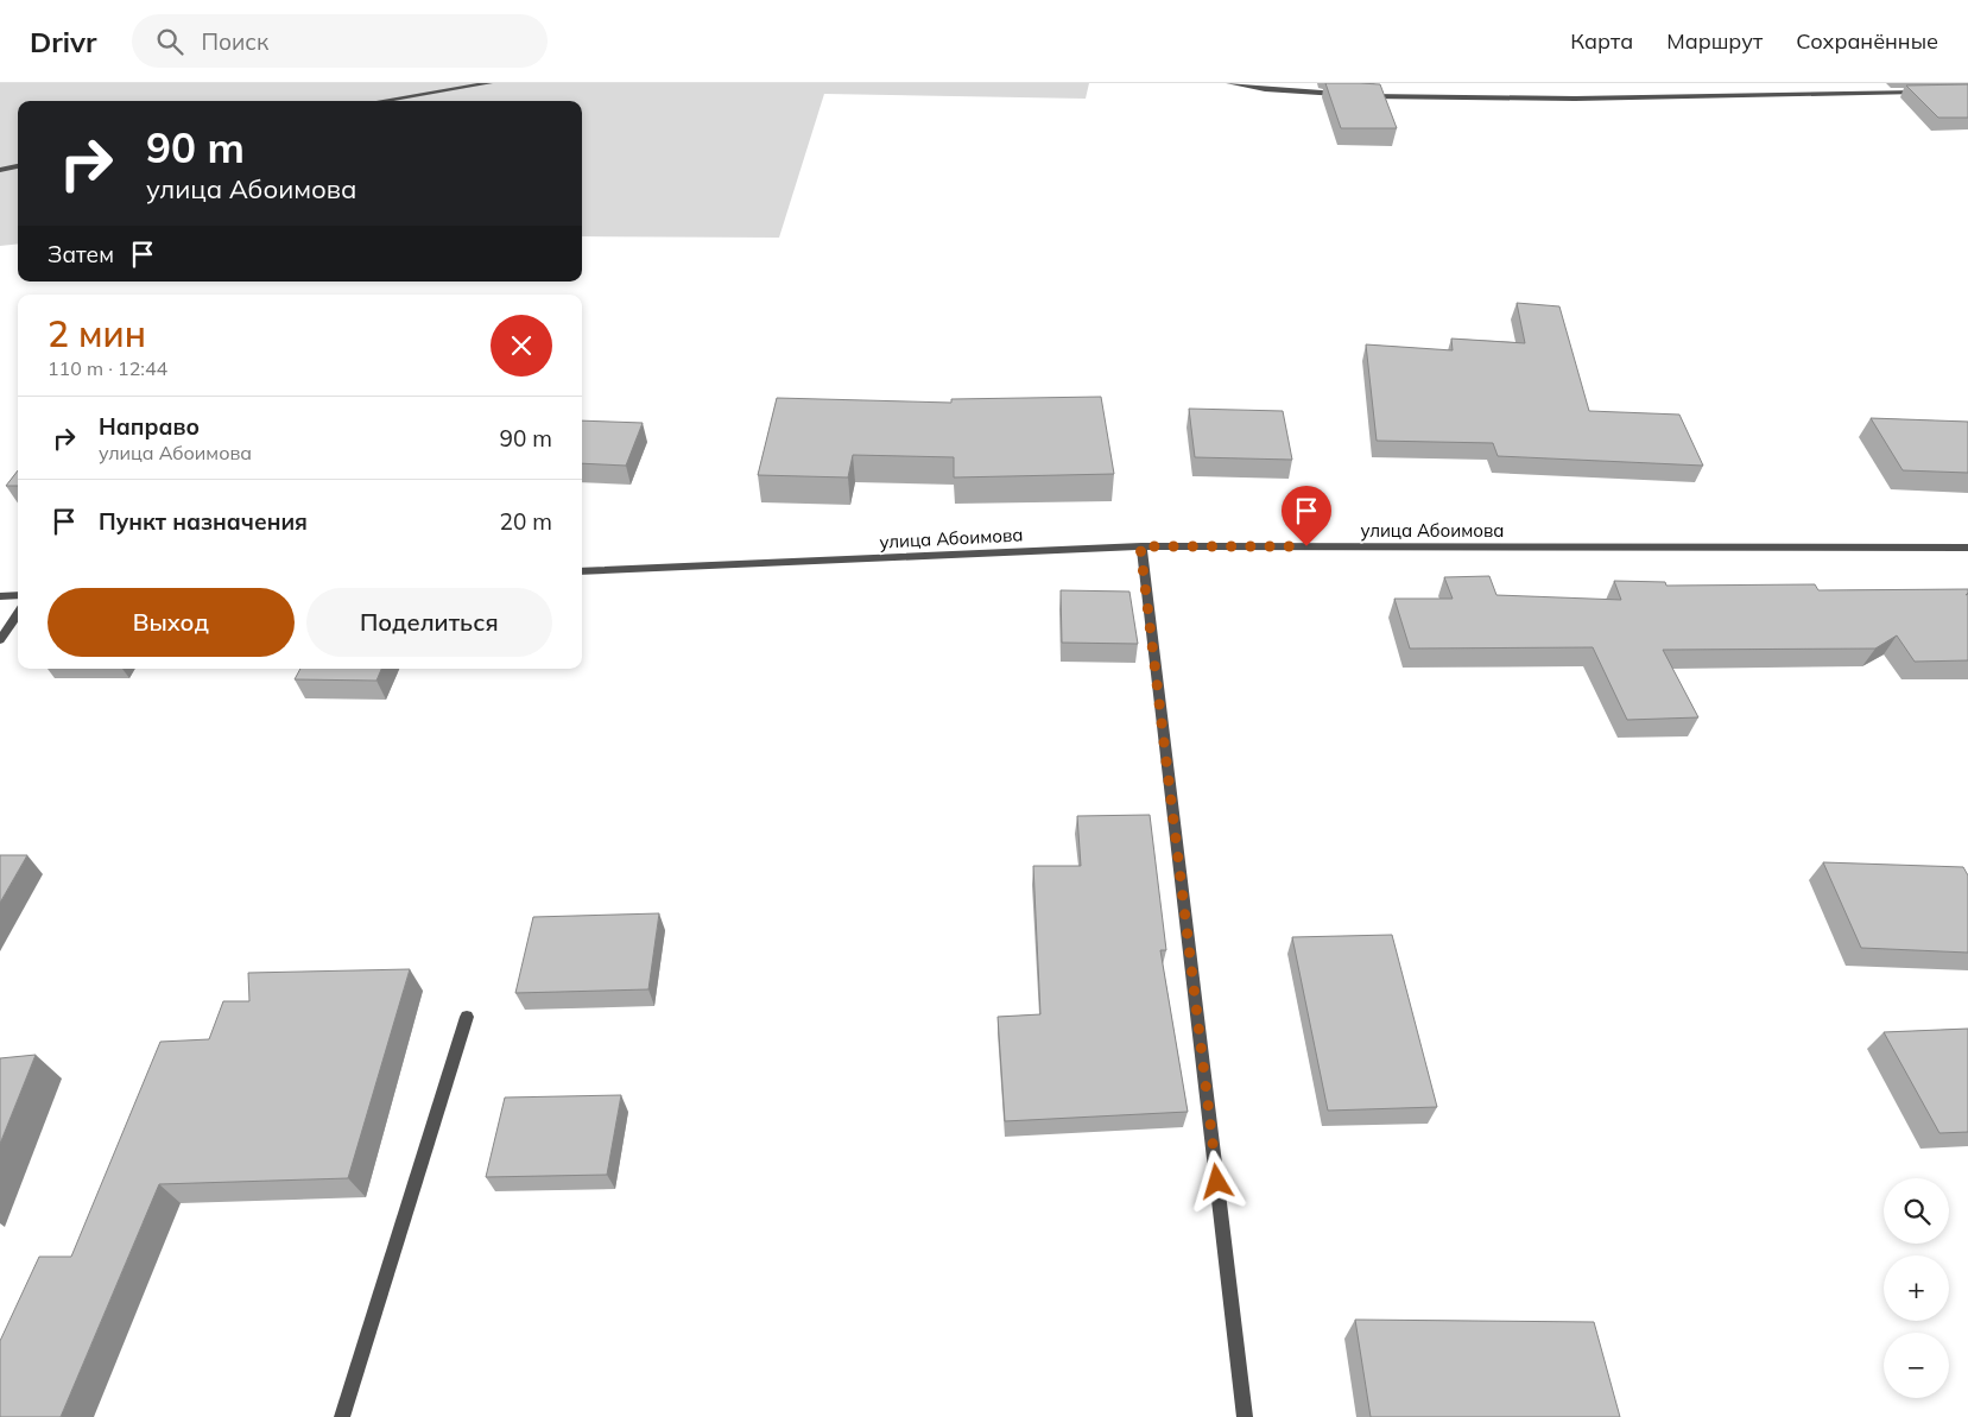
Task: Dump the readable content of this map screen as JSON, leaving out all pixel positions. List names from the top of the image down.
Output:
{
  "streets": {
    "street": ["улица Абоимова"]
  },
  "page": {
    "header": "Drivr",
    "search": "Поиск",
    "nav": ["Карта", "Маршрут", "Сохранённые"],
    "turn": ["90 m", "улица Абоимова"],
    "then": "Затем",
    "heading": ["2 мин", "110 m · 12:44"],
    "list": [
      {
        "name": "Направо",
        "note": "улица Абоимова",
        "value": "90 m"
      },
      {
        "name": "Пункт назначения",
        "value": "20 m"
      }
    ],
    "buttons": ["Выход", "Поделиться"],
    "map_buttons": ["+", "−"]
  }
}
